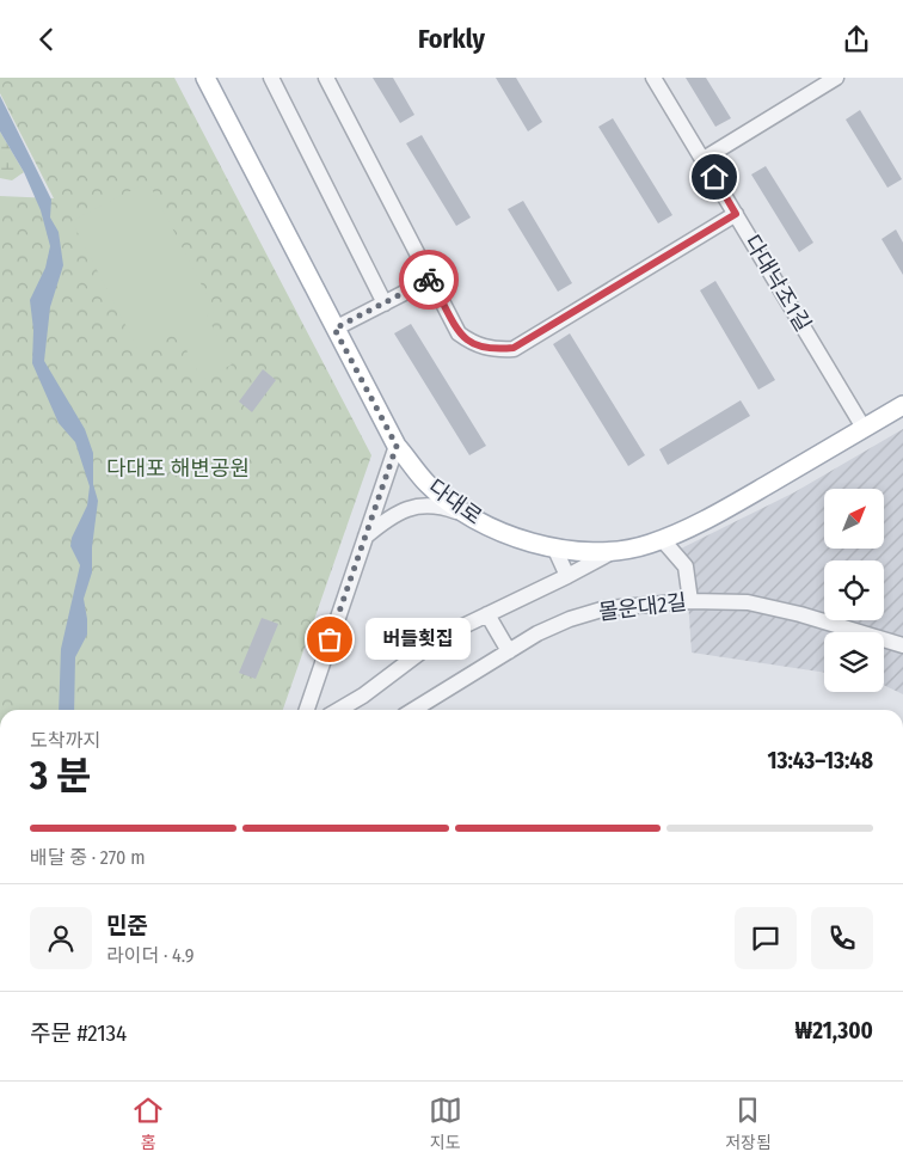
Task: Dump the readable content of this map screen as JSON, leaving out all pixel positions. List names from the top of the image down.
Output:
{
  "streets": {
    "main road": ["다대로"],
    "street": ["다대낙조1길", "몰운대2길"]
  },
  "crossings": [
    ["다대낙조1길", "다대로"]
  ],
  "parks": ["다대포 해변공원"],
  "places": ["버들횟집"],
  "north": "top right",
  "page": {
    "header": "Forkly",
    "bubble": "버들횟집",
    "heading": ["3 분", "도착까지", "13:43–13:48"],
    "panel": [
      "민준",
      "라이더 · 4.9",
      "주문 #2134",
      "₩21,300"
    ],
    "bar": "배달 중 · 270 m",
    "tabs": ["홈", "지도", "저장됨"]
  }
}
